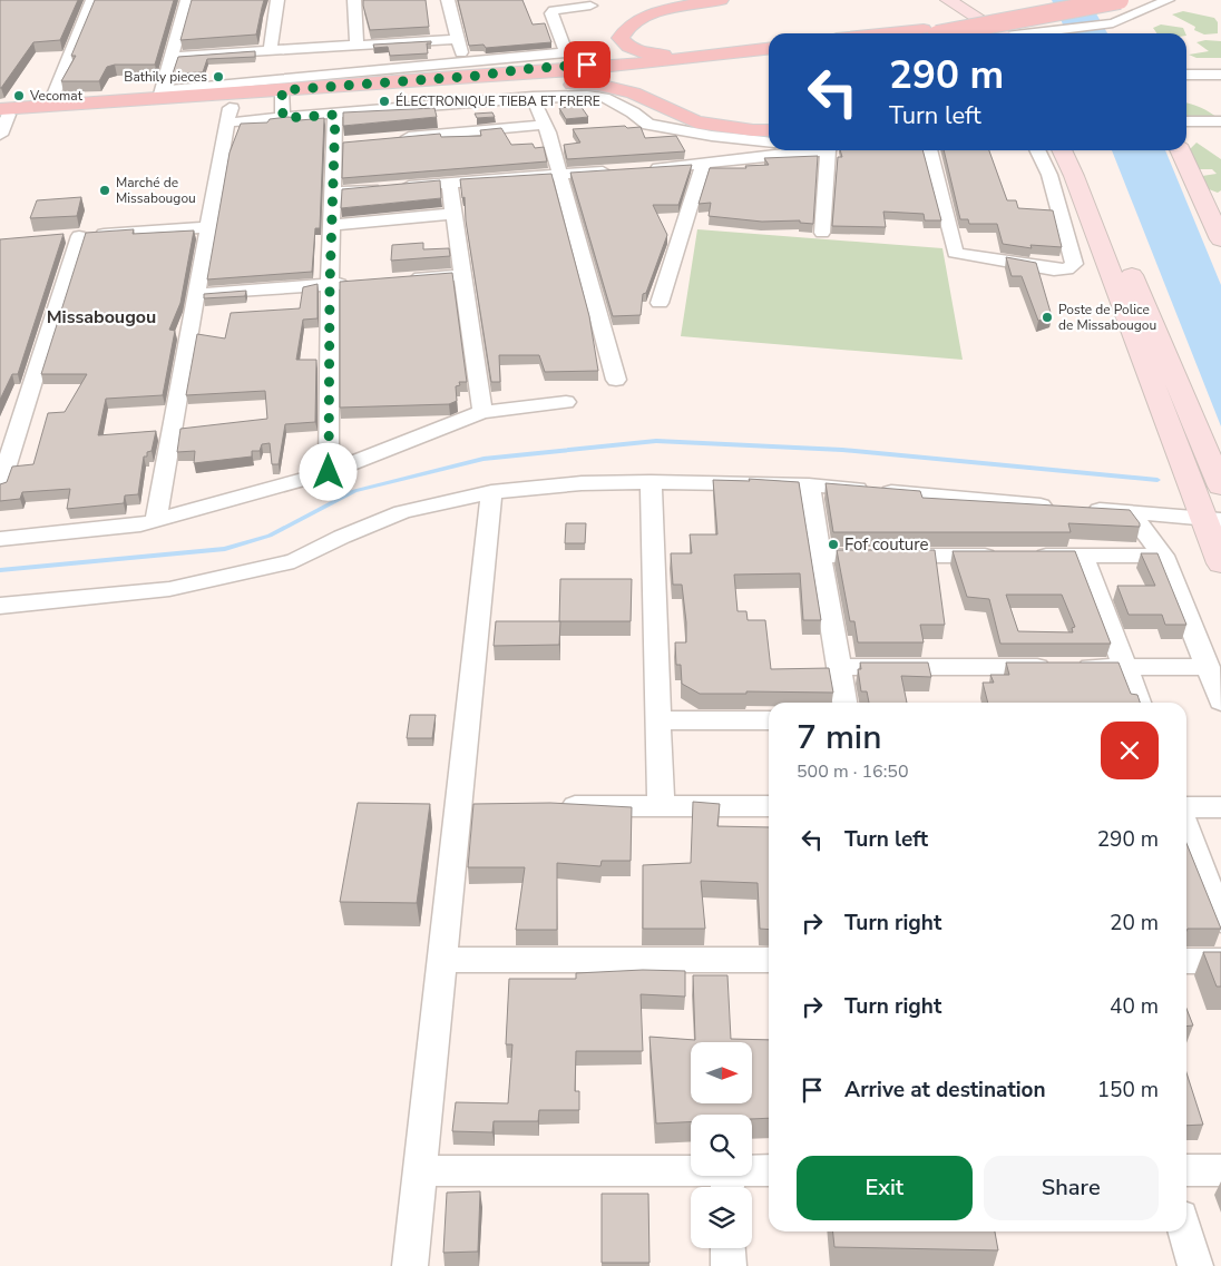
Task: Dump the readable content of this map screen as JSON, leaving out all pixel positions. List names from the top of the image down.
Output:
{
  "districts": ["Missabougou"],
  "places": [
    "Bathily pieces",
    "Vecomat",
    "ÉLECTRONIQUE TIEBA ET FRERE",
    "Marché de Missabougou",
    "Poste de Police de Missabougou",
    "Fof couture"
  ],
  "north": "right",
  "page": {
    "turn": ["290 m", "Turn left"],
    "heading": ["7 min", "500 m · 16:50"],
    "list": [
      {
        "name": "Turn left",
        "value": "290 m"
      },
      {
        "name": "Turn right",
        "value": "20 m"
      },
      {
        "name": "Turn right",
        "value": "40 m"
      },
      {
        "name": "Arrive at destination",
        "value": "150 m"
      }
    ],
    "buttons": ["Exit", "Share"]
  }
}
